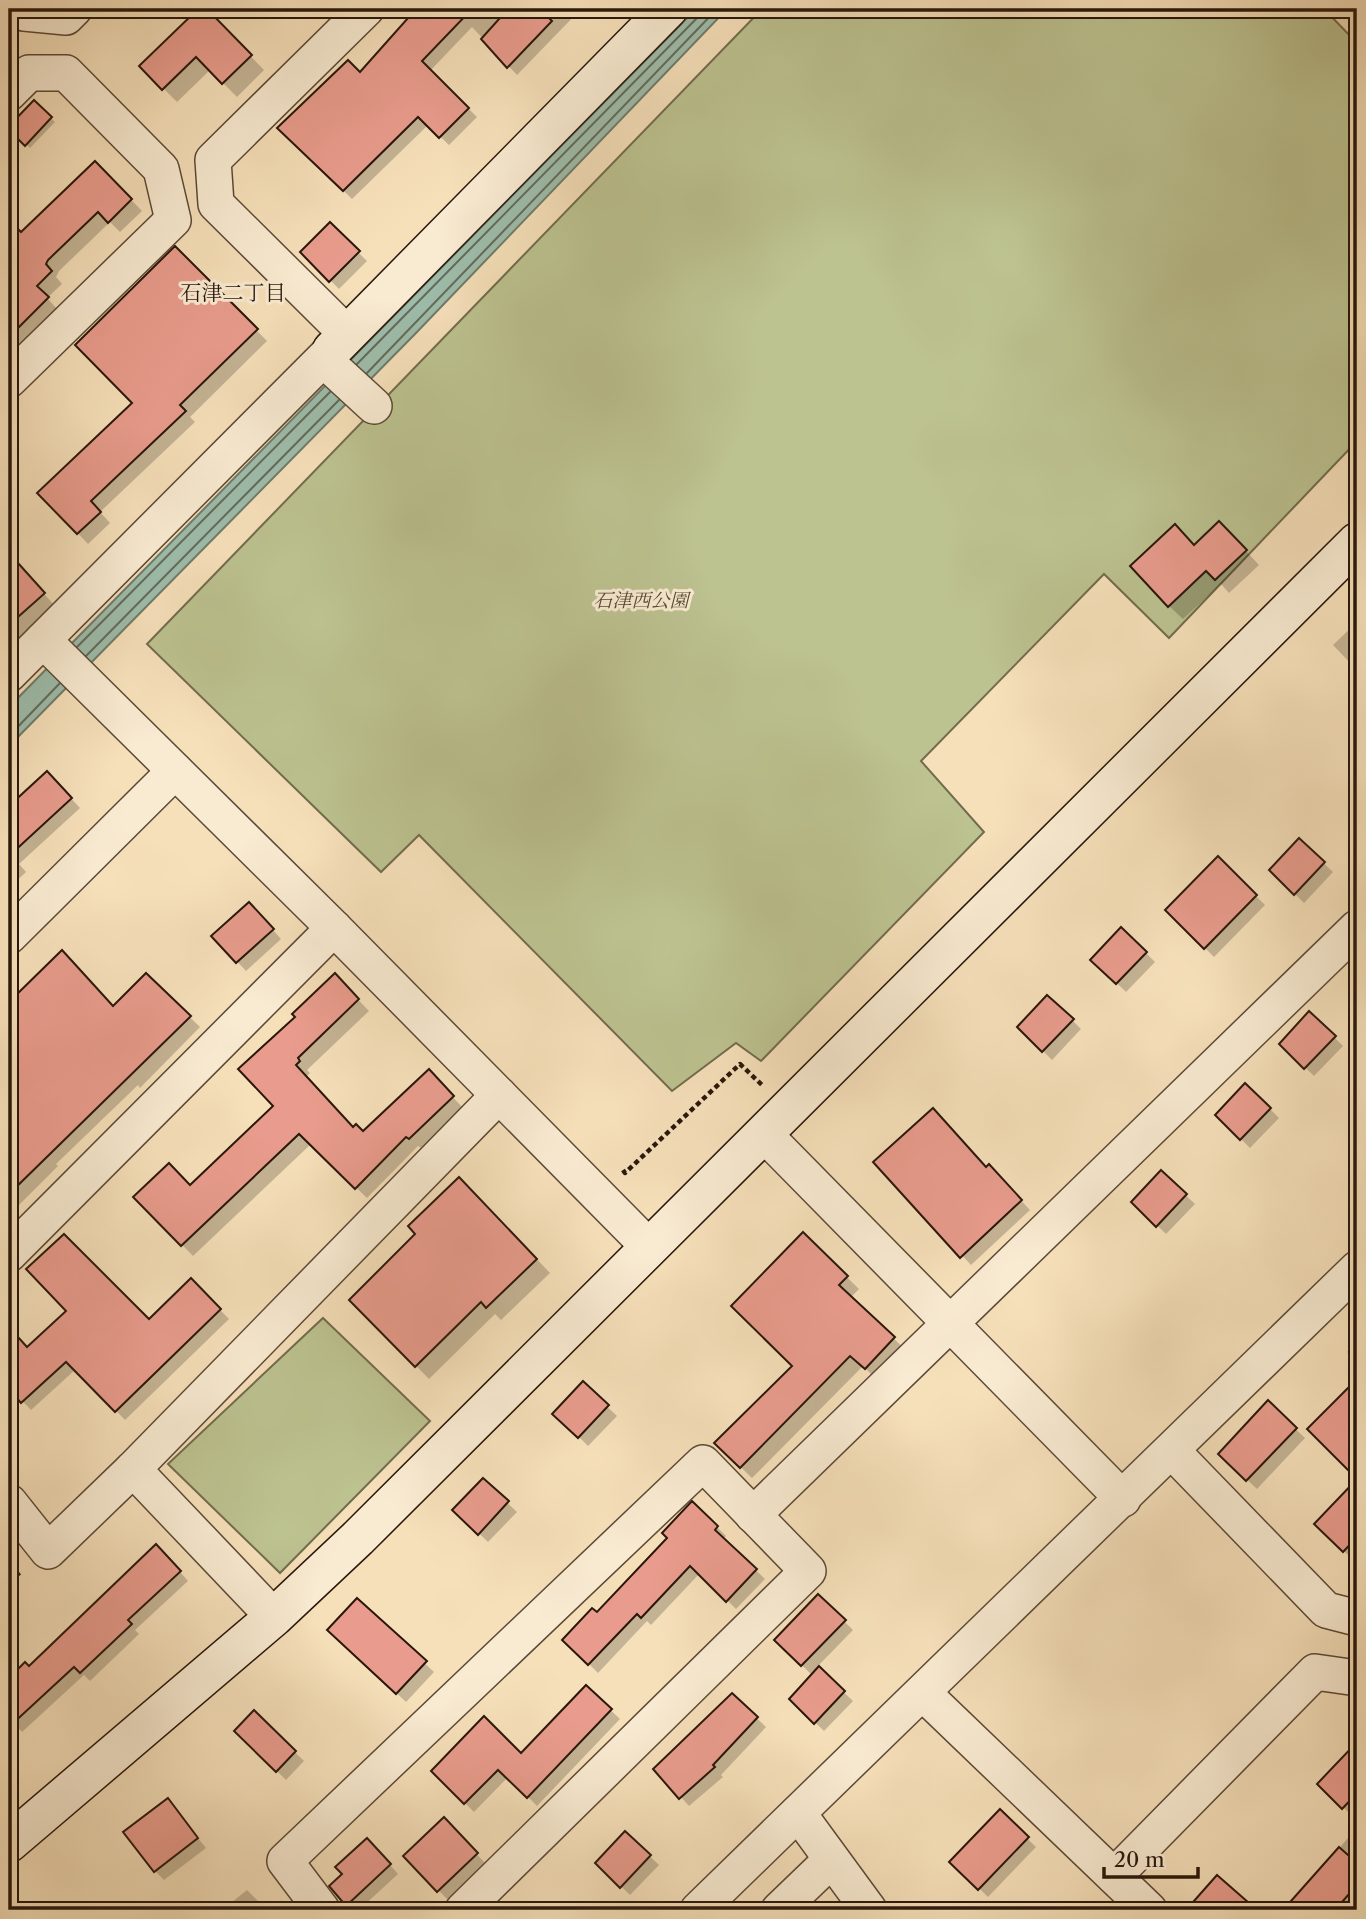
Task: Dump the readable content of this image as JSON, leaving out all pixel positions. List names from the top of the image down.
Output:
{
  "districts": ["石津二丁目"],
  "parks": ["石津西公園"],
  "scale_bar": "20 m"
}
